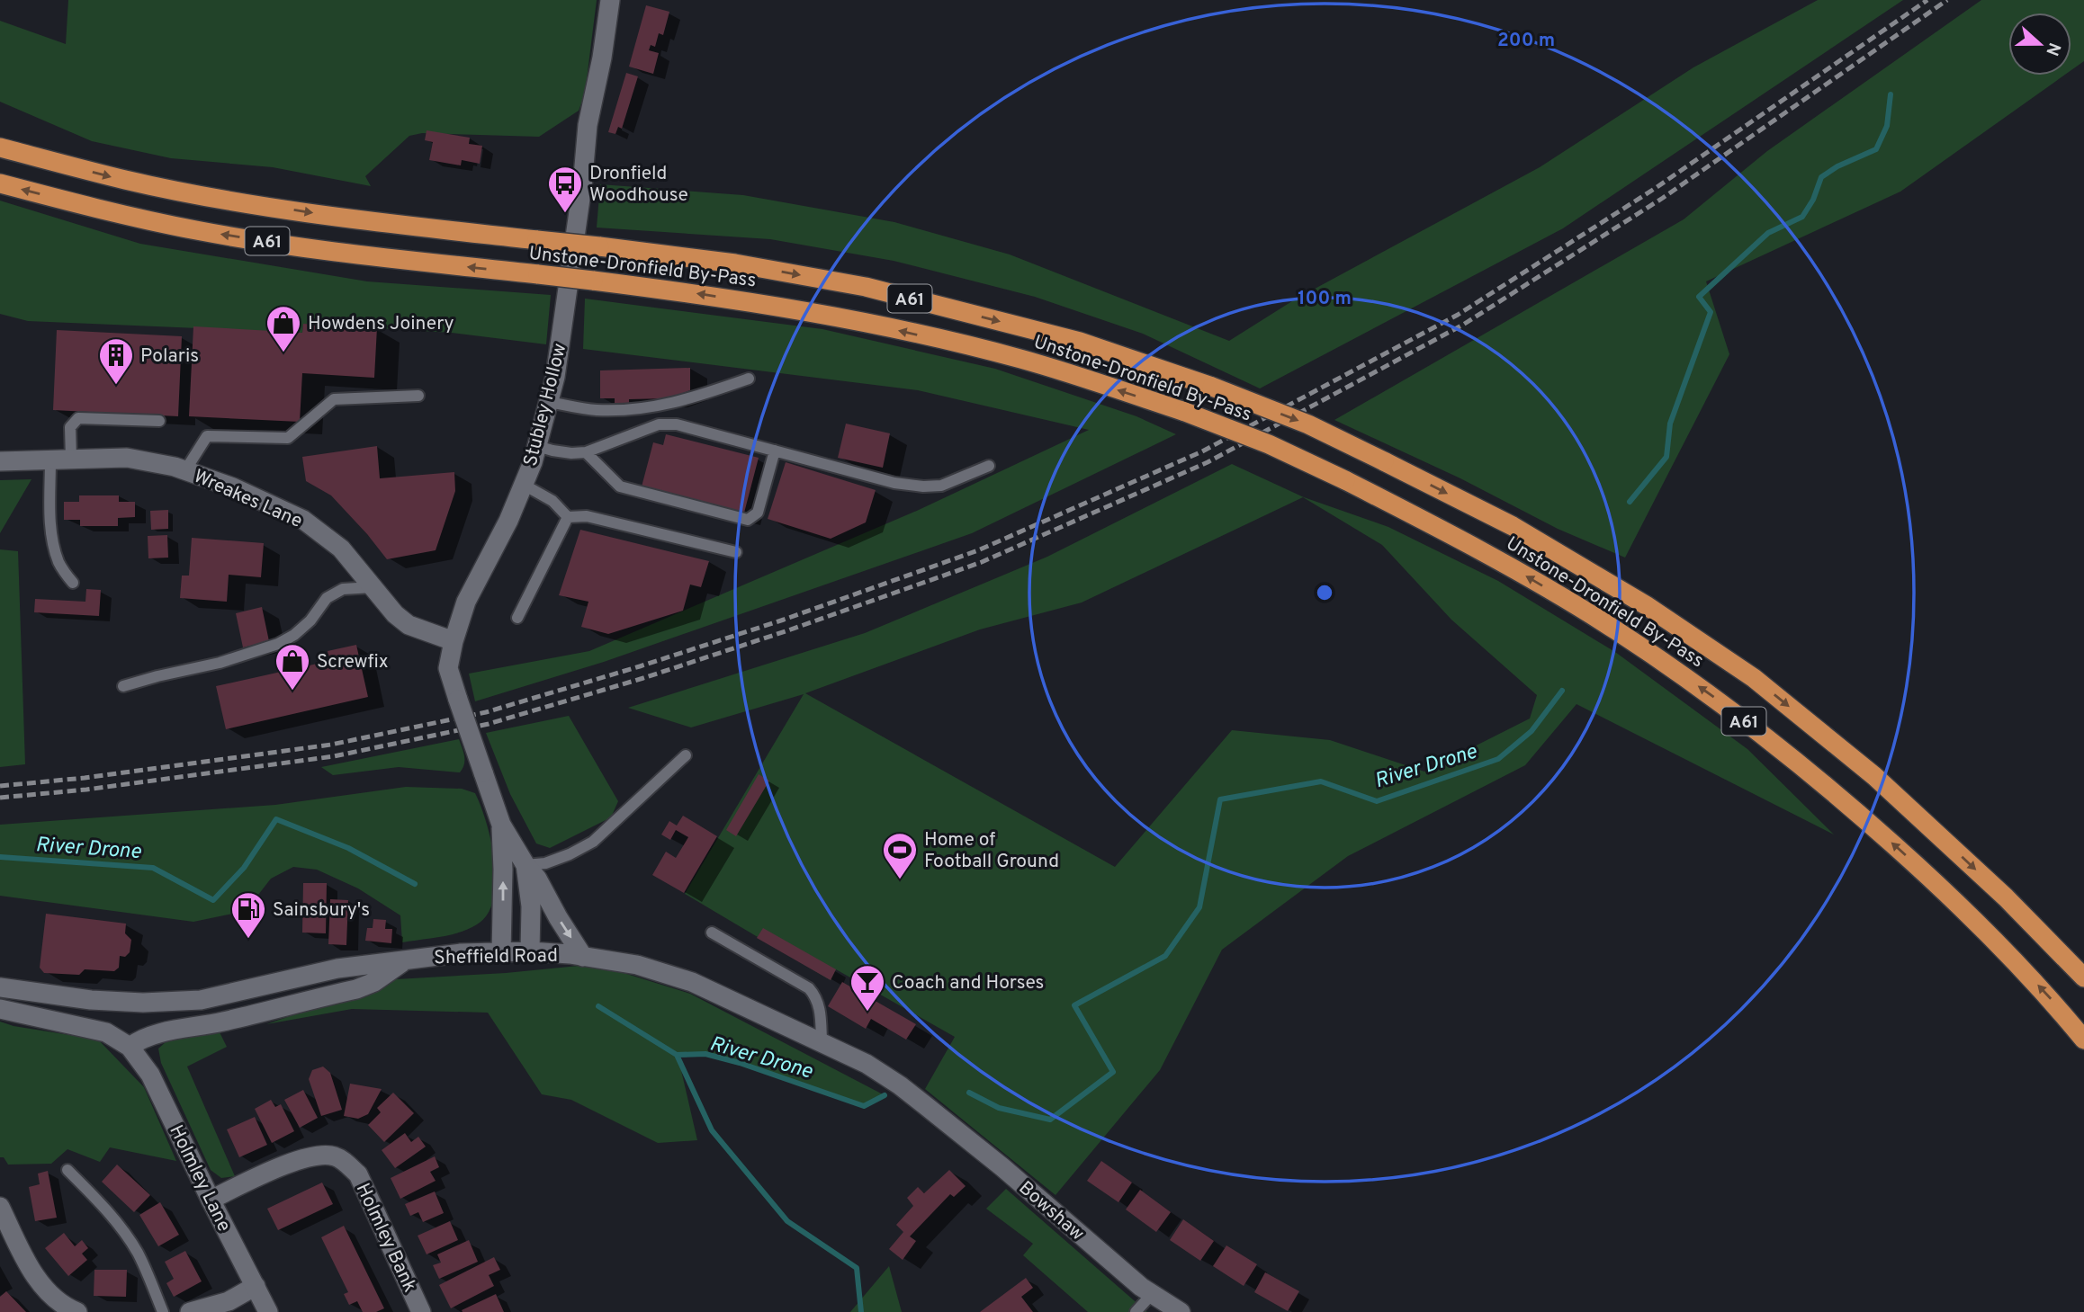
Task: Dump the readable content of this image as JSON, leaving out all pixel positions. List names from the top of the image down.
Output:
{
  "streets": {
    "highway": ["A61", "Unstone-Dronfield By-Pass"],
    "main road": [
      "Stubley Hollow",
      "Wreakes Lane",
      "Sheffield Road",
      "Holmley Lane",
      "Bowshaw",
      "Holmley Bank"
    ]
  },
  "crossings": [
    ["Stubley Hollow", "Wreakes Lane"],
    ["Stubley Hollow", "Sheffield Road"],
    ["Sheffield Road", "Bowshaw"],
    ["Holmley Lane", "Holmley Bank"]
  ],
  "water": ["River Drone"],
  "places": {
    "bus stop": ["Dronfield Woodhouse"],
    "shop": ["Howdens Joinery", "Screwfix"],
    "building": ["Polaris"],
    "sports": ["Home of Football Ground"],
    "fuel station": ["Sainsbury's"],
    "bar": ["Coach and Horses"]
  },
  "north": "right",
  "rings": ["200 m", "100 m"]
}
